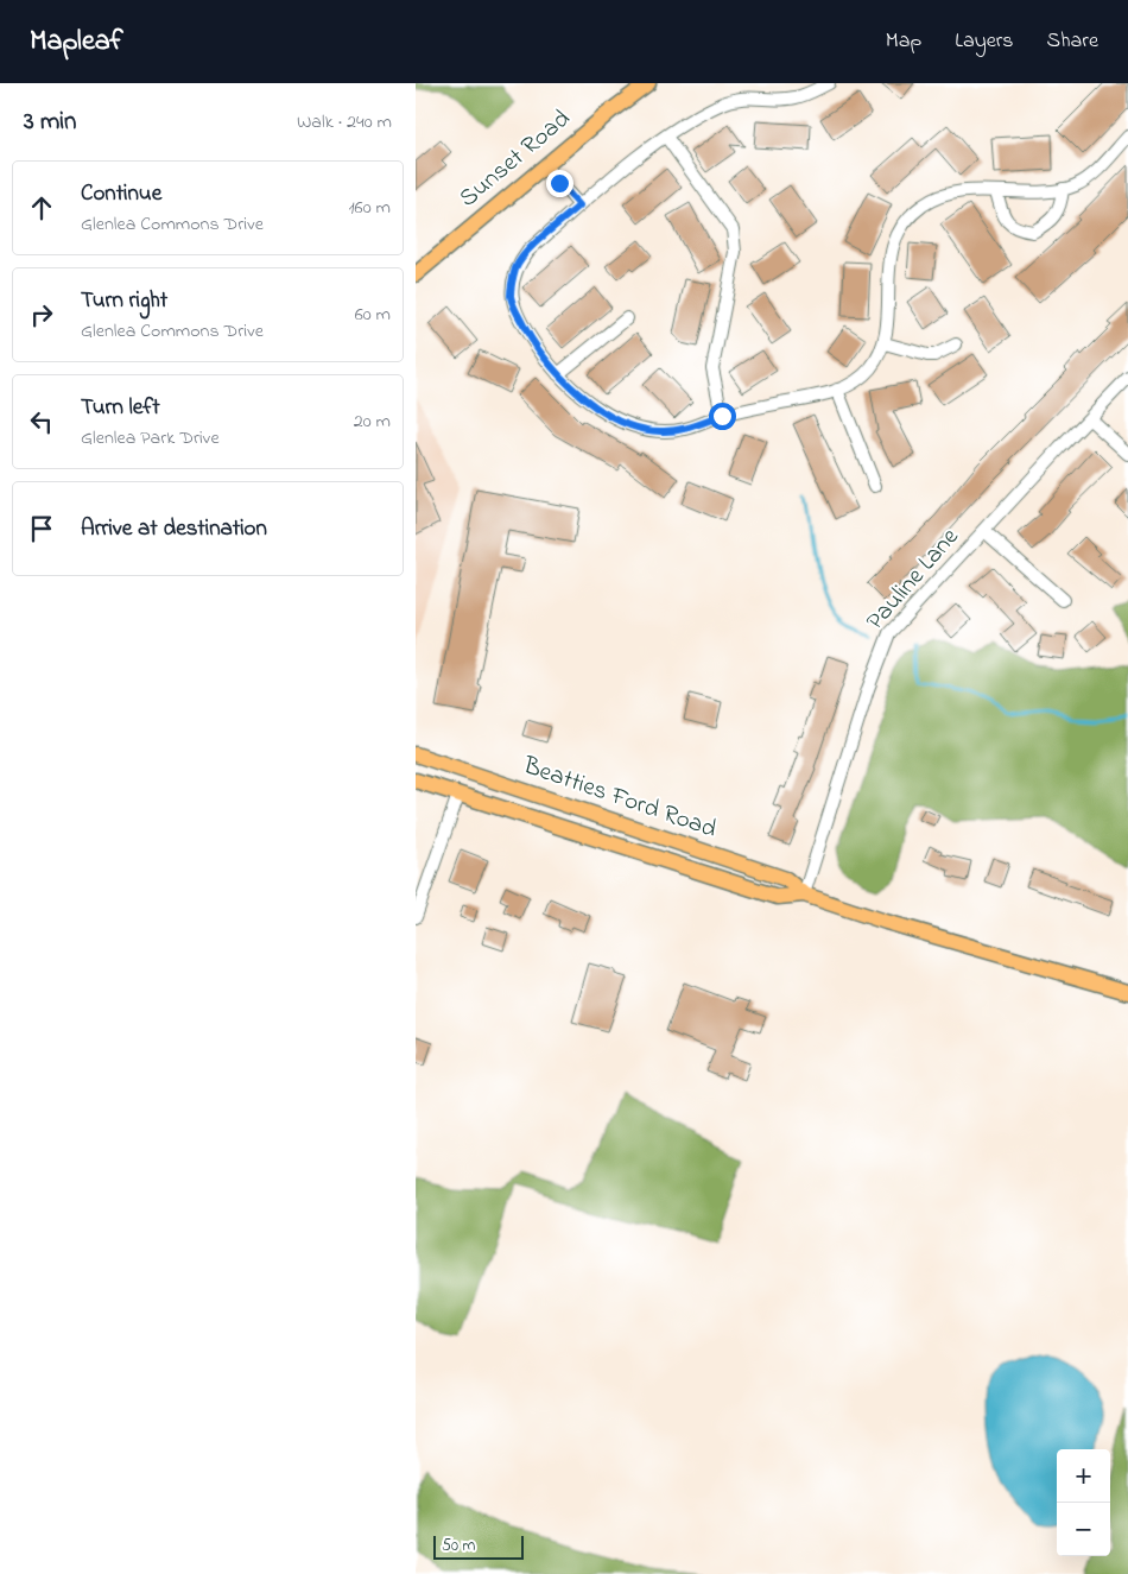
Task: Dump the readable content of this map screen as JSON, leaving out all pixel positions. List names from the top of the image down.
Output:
{
  "streets": {
    "main road": ["Sunset Road", "Beatties Ford Road"],
    "street": ["Pauline Lane"]
  },
  "crossings": [
    ["Pauline Lane", "Beatties Ford Road"]
  ],
  "scale_bar": "50 m",
  "page": {
    "header": "Mapleaf",
    "nav": ["Map", "Layers", "Share"],
    "heading": ["3 min", "Walk · 240 m"],
    "list": [
      ["Continue", "Glenlea Commons Drive", "160 m"],
      ["Turn right", "Glenlea Commons Drive", "60 m"],
      ["Turn left", "Glenlea Park Drive", "20 m"],
      "Arrive at destination"
    ],
    "map_buttons": ["+", "−"],
    "scale": "50 m"
  }
}
